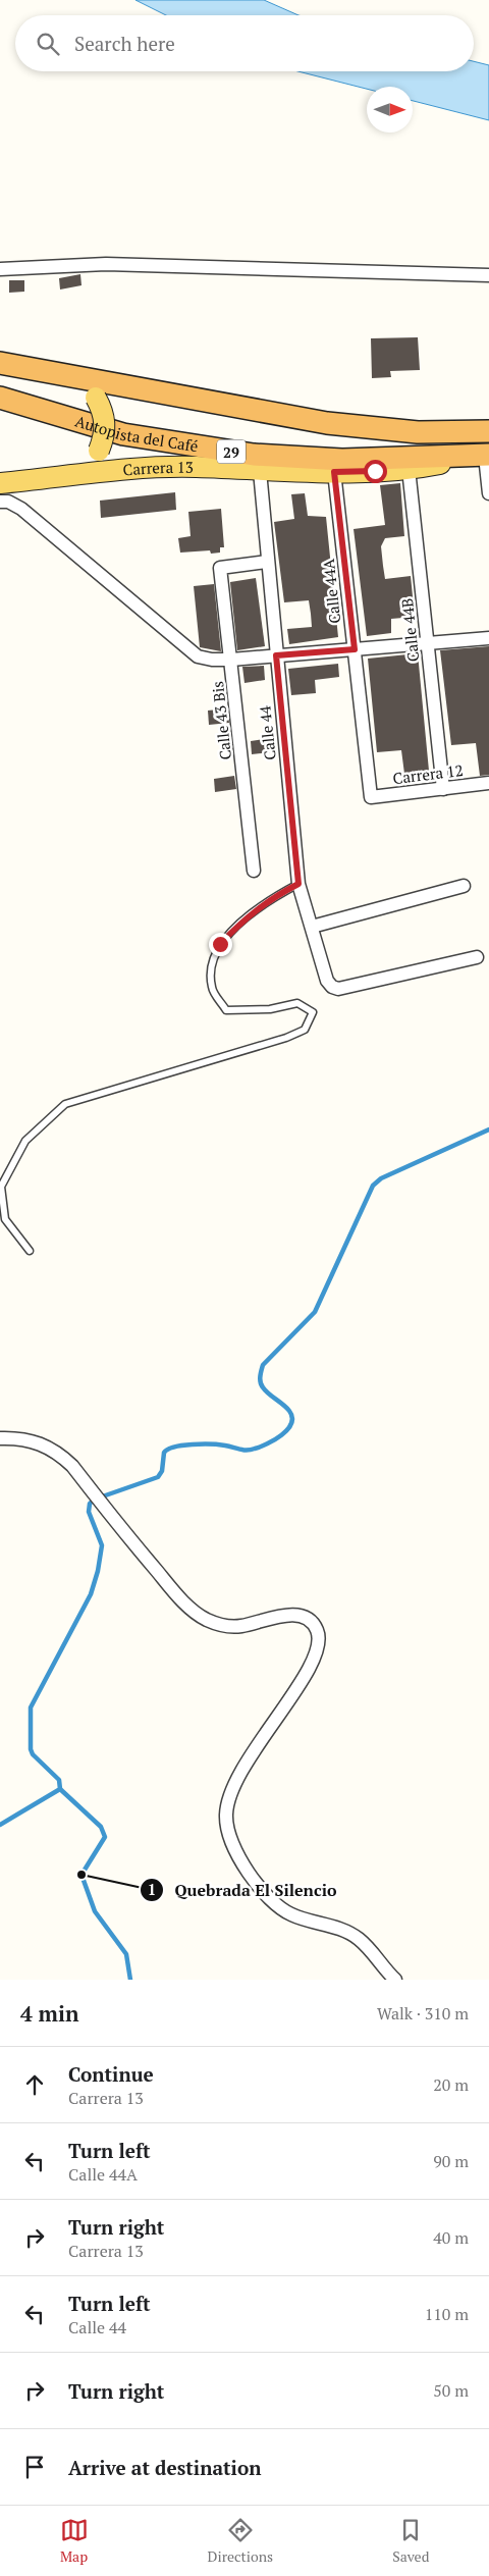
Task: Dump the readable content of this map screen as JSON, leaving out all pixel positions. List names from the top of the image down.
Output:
{
  "streets": {
    "highway": ["Autopista del Café", "29"],
    "main road": ["Carrera 13"],
    "street": [
      "Calle 44A",
      "Calle 44B",
      "Calle 43 Bis",
      "Calle 44",
      "Carrera 12"
    ]
  },
  "crossings": [
    ["Autopista del Café", "Carrera 13"],
    ["Carrera 13", "Calle 44A"],
    ["Carrera 13", "Calle 44B"],
    ["Carrera 13", "Calle 44"],
    ["Calle 44A", "Carrera 12"],
    ["Calle 44B", "Carrera 12"],
    ["Calle 43 Bis", "Calle 44"]
  ],
  "places": ["Quebrada El Silencio"],
  "north": "right",
  "page": {
    "search": "Search here",
    "heading": ["4 min", "Walk · 310 m"],
    "list": [
      ["Continue", "Carrera 13", "20 m"],
      ["Turn left", "Calle 44A", "90 m"],
      ["Turn right", "Carrera 13", "40 m"],
      ["Turn left", "Calle 44", "110 m"],
      ["Turn right", "50 m"],
      "Arrive at destination"
    ],
    "nav": ["Map", "Directions", "Saved"]
  }
}
